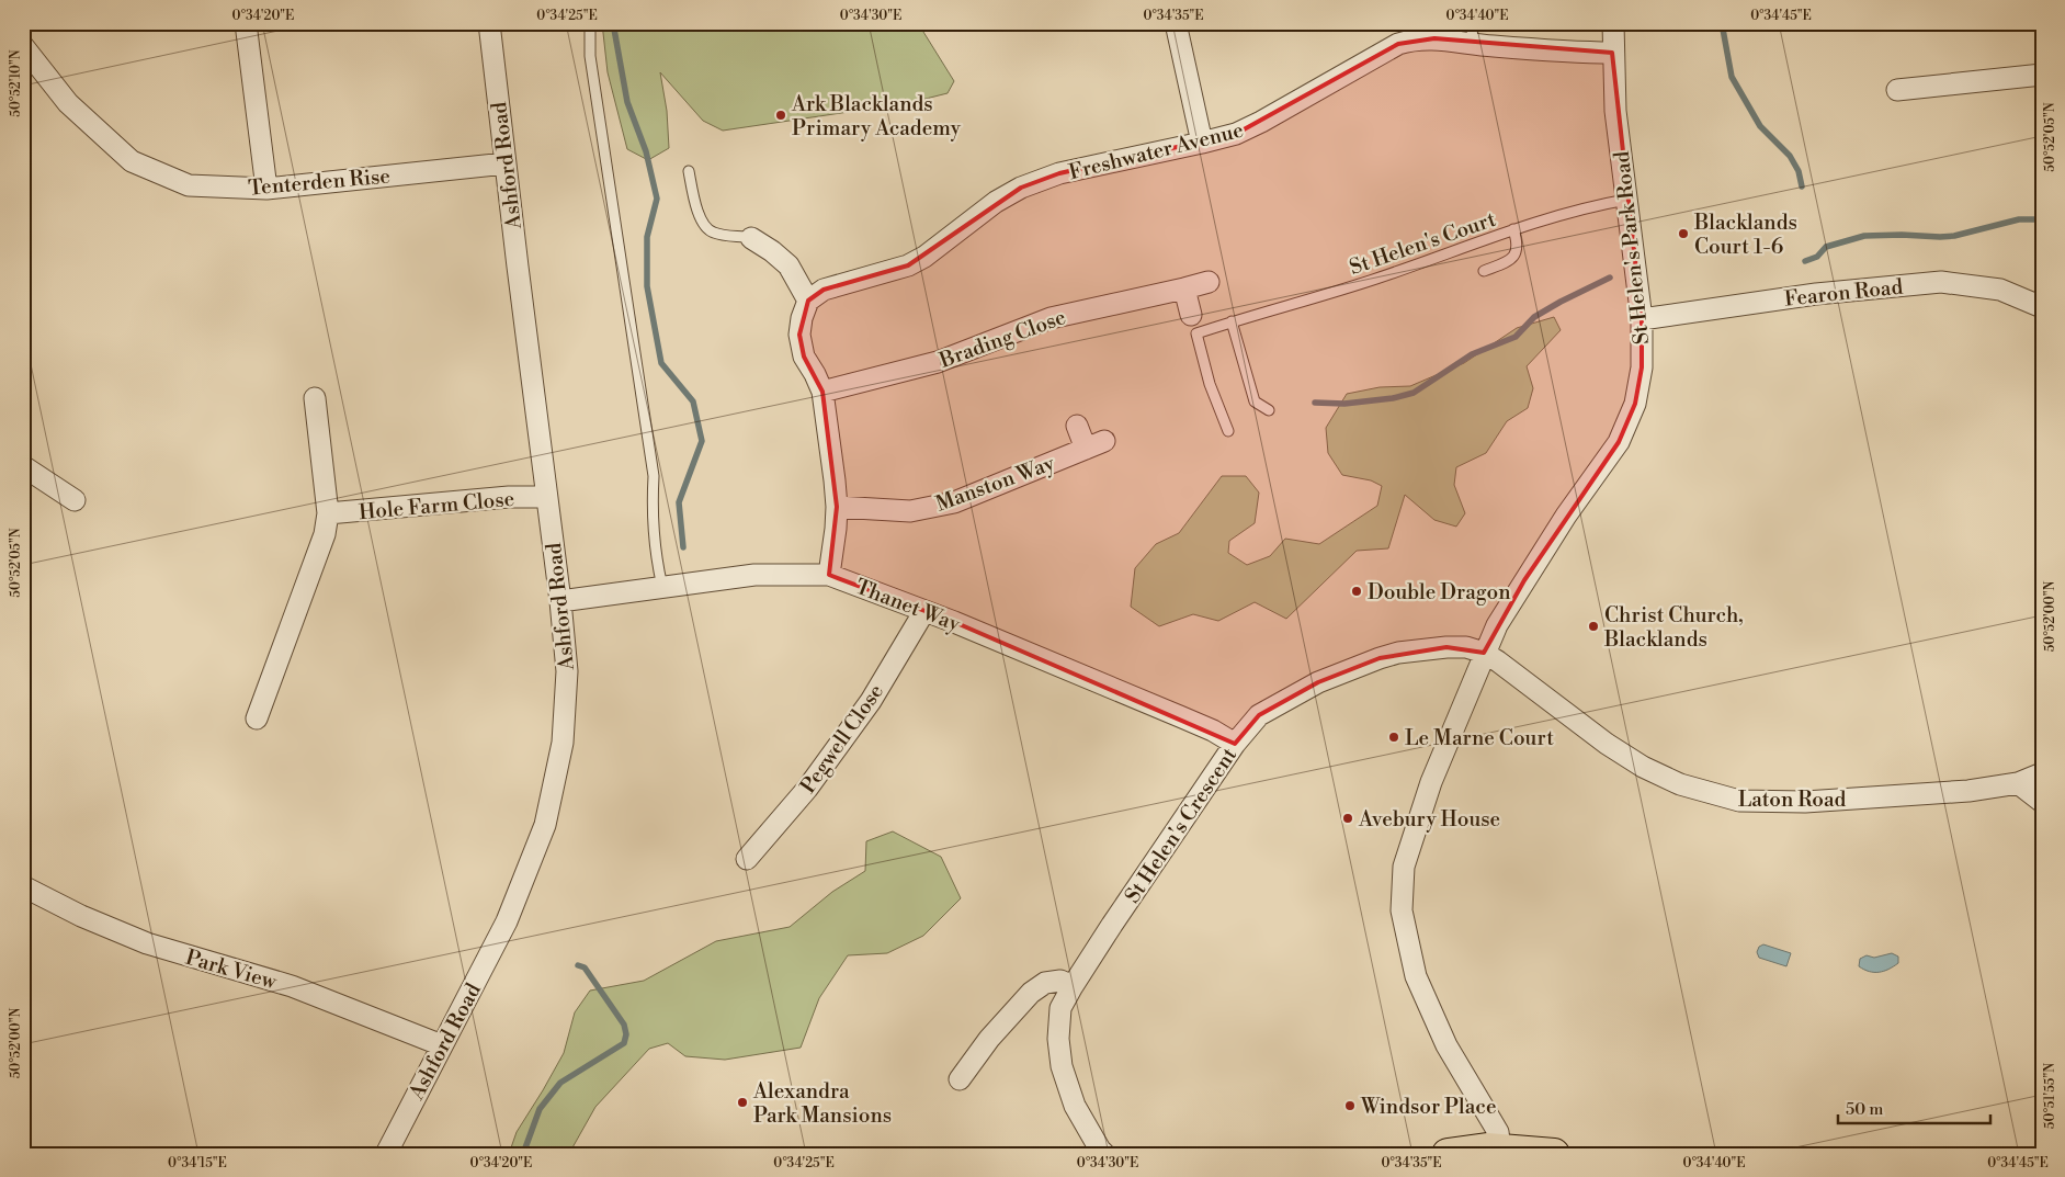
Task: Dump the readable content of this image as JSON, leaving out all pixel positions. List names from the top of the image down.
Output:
{
  "streets": {
    "street": [
      "Freshwater Avenue",
      "Ashford Road",
      "Tenterden Rise",
      "St Helen's Park Road",
      "Fearon Road",
      "Brading Close",
      "Manston Way",
      "Hole Farm Close",
      "Thanet Way",
      "Pegwell Close",
      "Laton Road",
      "St Helen's Crescent",
      "Park View"
    ],
    "lane": ["St Helen's Court"]
  },
  "crossings": [
    ["Freshwater Avenue", "St Helen's Park Road"],
    ["Ashford Road", "Tenterden Rise"],
    ["Ashford Road", "Hole Farm Close"],
    ["Ashford Road", "Thanet Way"],
    ["Ashford Road", "Park View"],
    ["St Helen's Court", "St Helen's Park Road"],
    ["St Helen's Park Road", "Fearon Road"],
    ["St Helen's Park Road", "Laton Road"],
    ["St Helen's Park Road", "St Helen's Crescent"],
    ["Thanet Way", "Pegwell Close"],
    ["Thanet Way", "St Helen's Crescent"],
    ["Laton Road", "St Helen's Crescent"]
  ],
  "places": [
    "Ark Blacklands Primary Academy",
    "Blacklands Court 1-6",
    "Double Dragon",
    "Christ Church, Blacklands",
    "Le Marne Court",
    "Avebury House",
    "Alexandra Park Mansions",
    "Windsor Place"
  ],
  "scale_bar": "50 m",
  "coordinates": [
    "0°34'20\"E",
    "0°34'25\"E",
    "0°34'30\"E",
    "0°34'35\"E",
    "0°34'40\"E",
    "0°34'45\"E",
    "50°52'10\"N",
    "50°52'05\"N",
    "50°52'00\"N",
    "50°51'55\"N",
    "0°34'15\"E"
  ]
}
